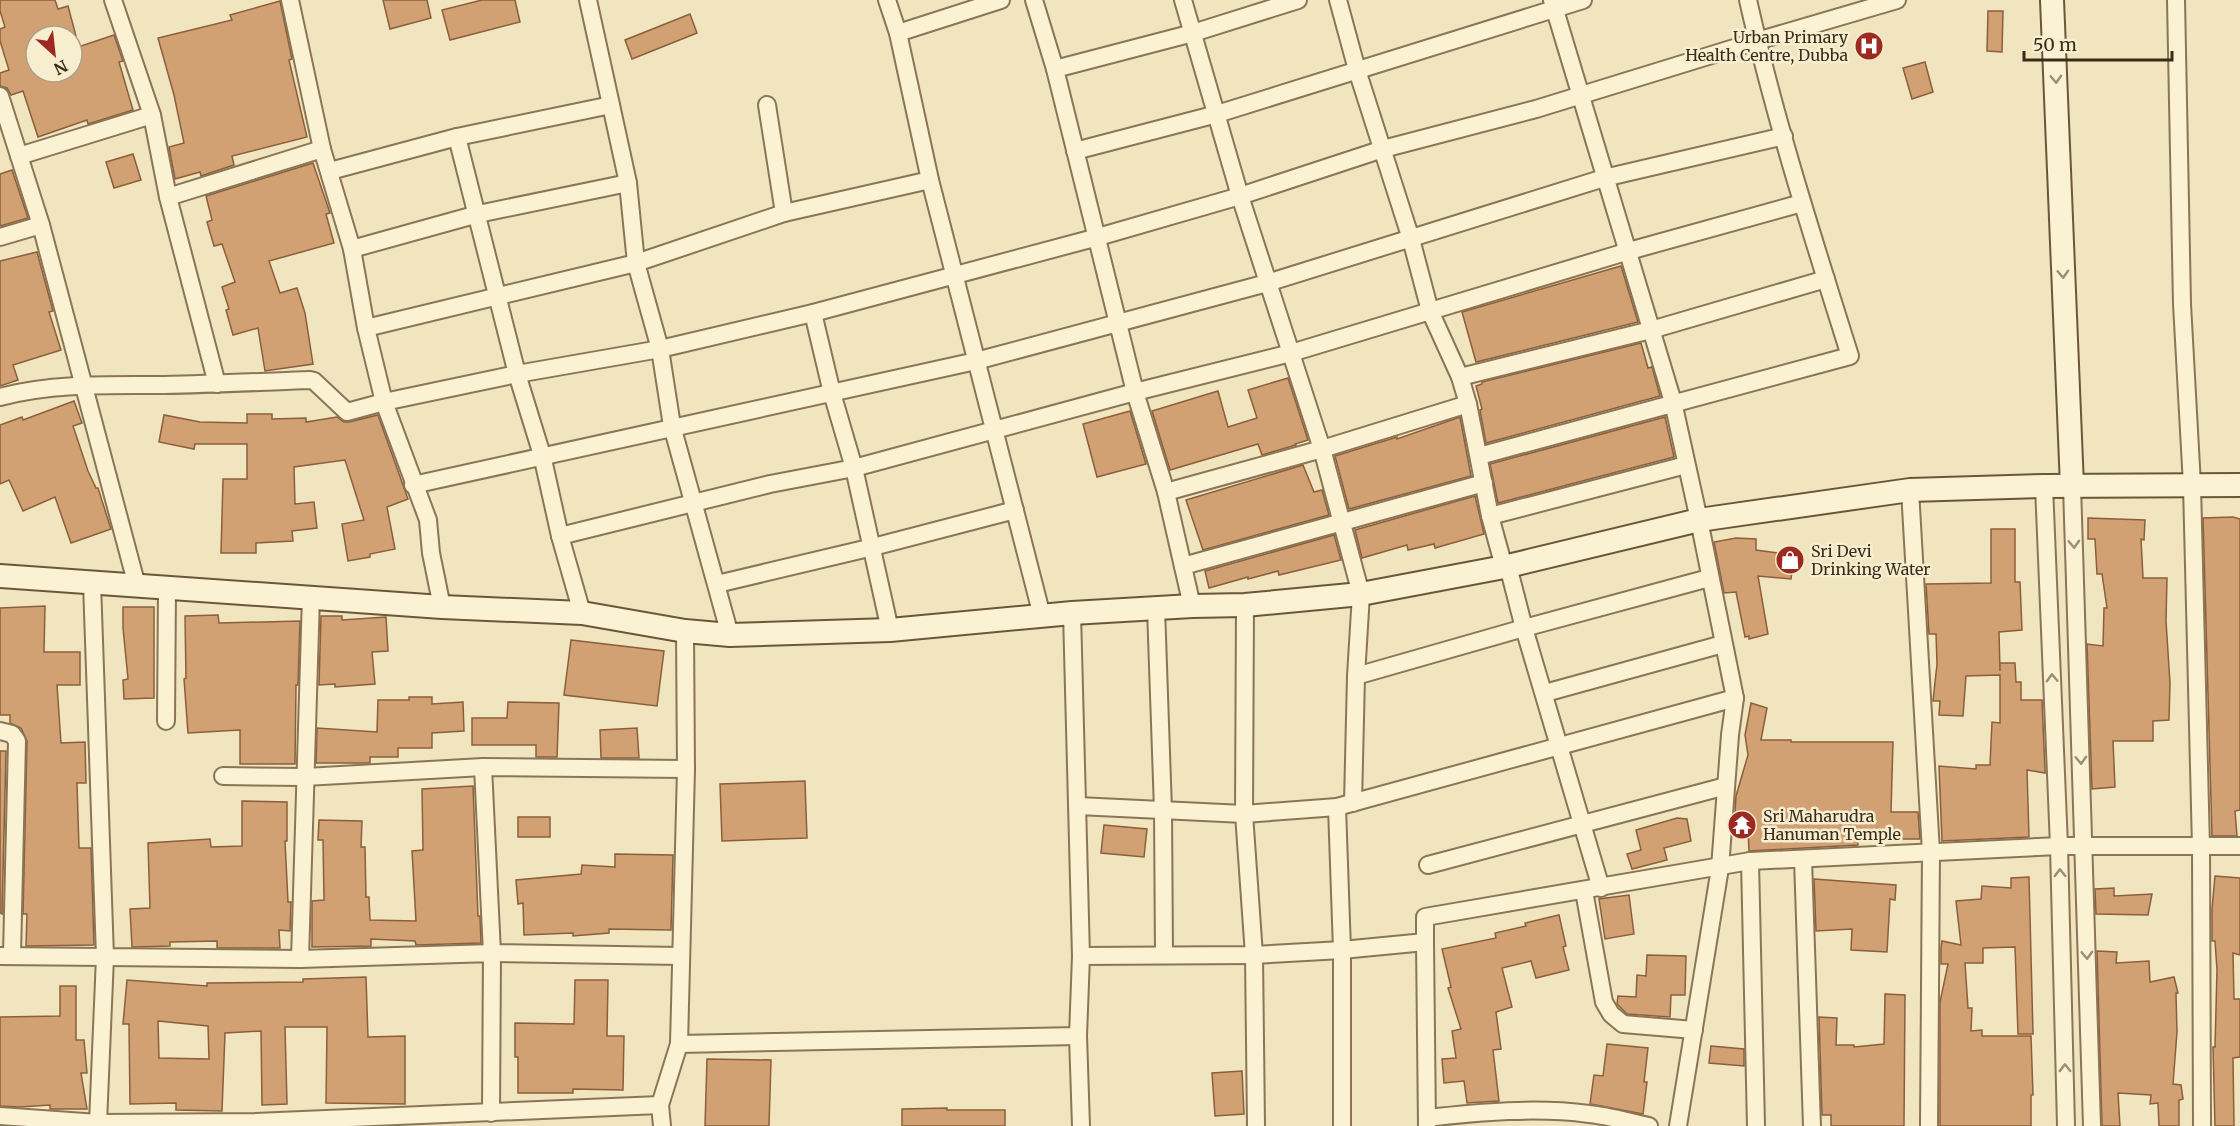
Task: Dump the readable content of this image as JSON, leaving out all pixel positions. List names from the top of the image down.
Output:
{
  "places": {
    "hospital": ["Urban Primary Health Centre, Dubba"],
    "shop": ["Sri Devi Drinking Water"],
    "temple": ["Sri Maharudra Hanuman Temple"]
  },
  "scale_bar": "50 m",
  "north": "bottom right"
}
